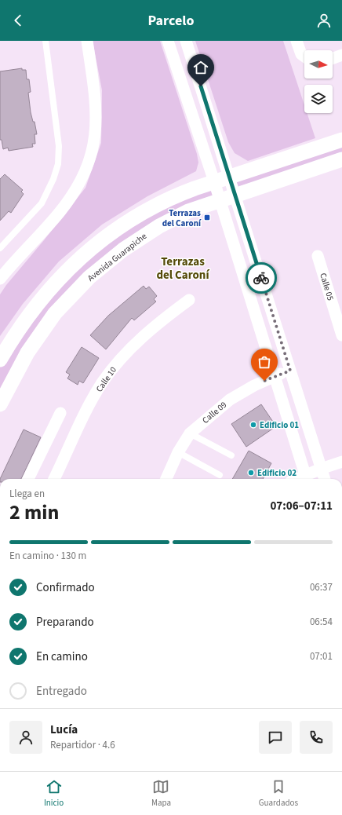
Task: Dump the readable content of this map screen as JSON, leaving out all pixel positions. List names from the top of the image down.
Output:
{
  "streets": {
    "street": [
      "Avenida Guarapiche",
      "Calle 05",
      "Calle 10",
      "Calle 09"
    ]
  },
  "districts": ["Terrazas del Caroní"],
  "places": {
    "transit": ["Terrazas del Caroní"],
    "other": ["Edificio 01", "Edificio 02"]
  },
  "north": "right",
  "page": {
    "header": "Parcelo",
    "heading": ["2 min", "Llega en", "07:06–07:11"],
    "panel": ["Lucía", "Repartidor · 4.6"],
    "bar": "En camino · 130 m",
    "list": [
      ["Confirmado", "06:37"],
      ["Preparando", "06:54"],
      ["En camino", "07:01"],
      "Entregado"
    ],
    "tabs": ["Inicio", "Mapa", "Guardados"]
  }
}
